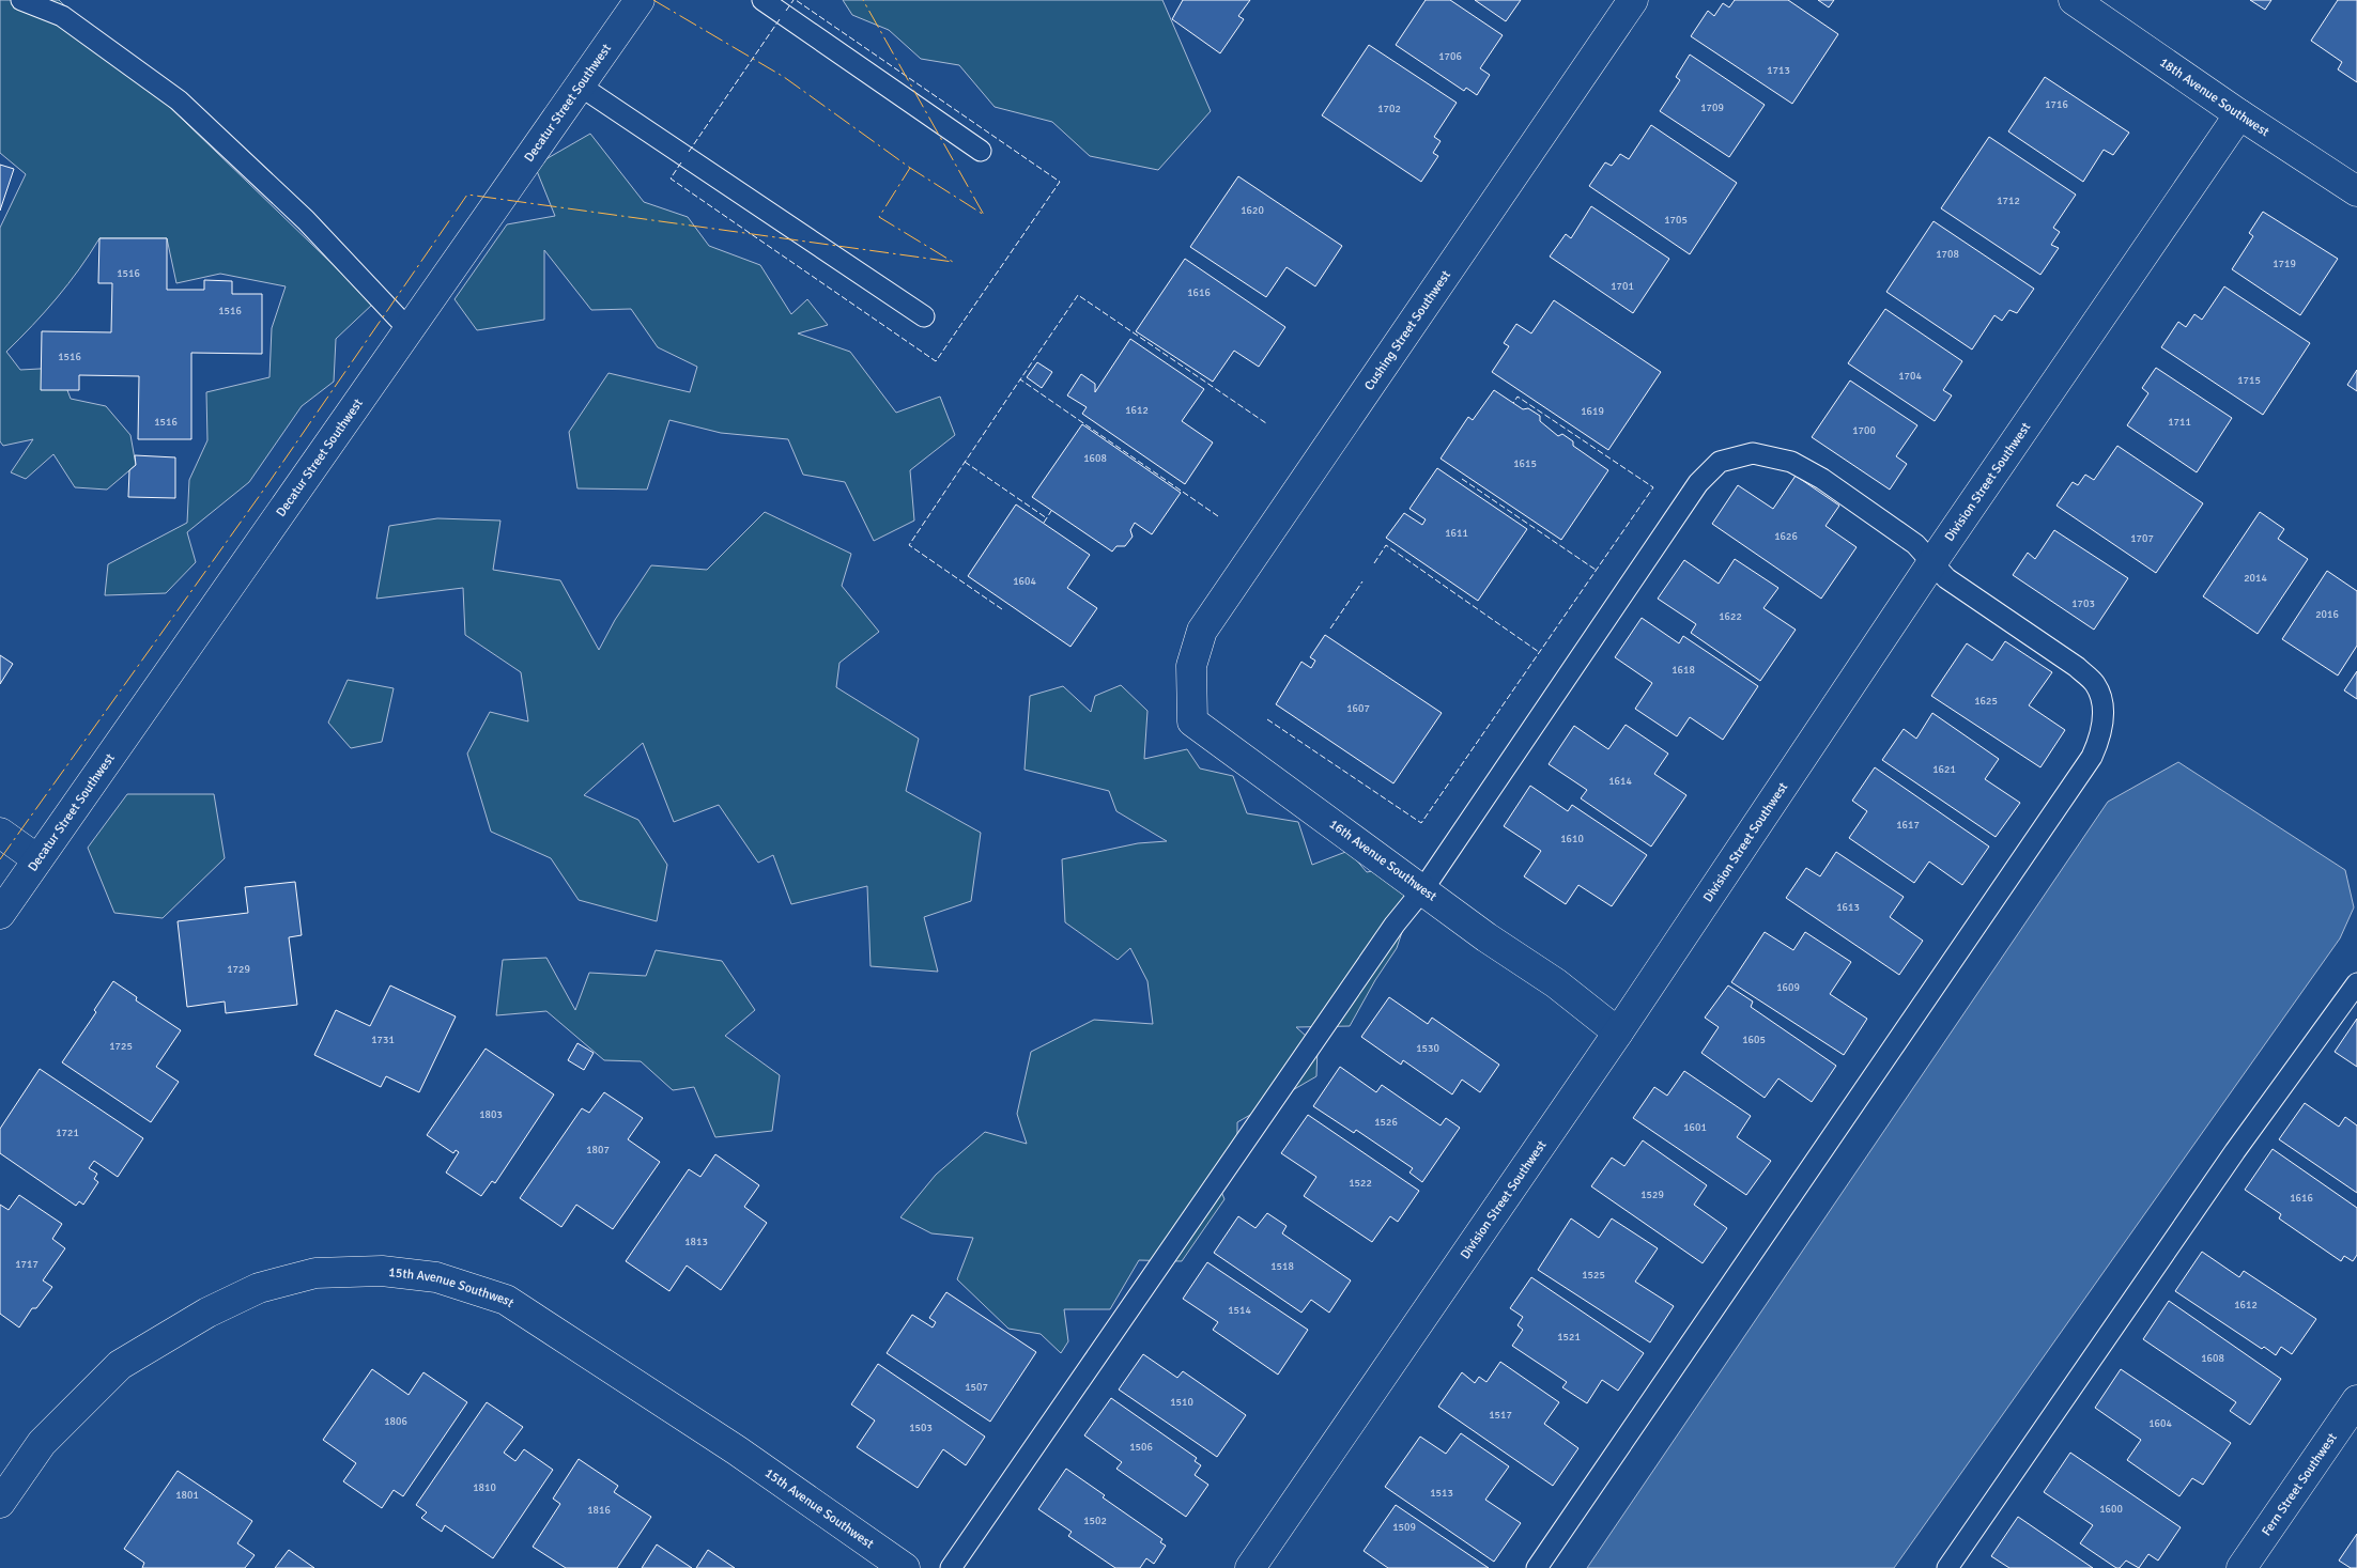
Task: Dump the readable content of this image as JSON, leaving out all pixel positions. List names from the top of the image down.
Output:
{
  "streets": {
    "street": [
      "18th Avenue Southwest",
      "Decatur Street Southwest",
      "Cushing Street Southwest",
      "Division Street Southwest",
      "16th Avenue Southwest",
      "15th Avenue Southwest",
      "Fern Street Southwest"
    ]
  },
  "crossings": [
    ["18th Avenue Southwest", "Division Street Southwest"],
    ["Cushing Street Southwest", "16th Avenue Southwest"],
    ["Division Street Southwest", "16th Avenue Southwest"]
  ],
  "house_numbers": [
    "1706",
    "1713",
    "1716",
    "1709",
    "1702",
    "1712",
    "1620",
    "1705",
    "1708",
    "1719",
    "1516",
    "1701",
    "1616",
    "1516",
    "1516",
    "1704",
    "1715",
    "1612",
    "1619",
    "1516",
    "1711",
    "1700",
    "1608",
    "1615",
    "1611",
    "1626",
    "1707",
    "2014",
    "1604",
    "1703",
    "2016",
    "1622",
    "1618",
    "1625",
    "1607",
    "1621",
    "1614",
    "1617",
    "1610",
    "1613",
    "1729",
    "1609",
    "1731",
    "1605",
    "1725",
    "1530",
    "1803",
    "1526",
    "1601",
    "1721",
    "1807",
    "1522",
    "1529",
    "1616",
    "1813",
    "1717",
    "1518",
    "1525",
    "1612",
    "1514",
    "1521",
    "1608",
    "1507",
    "1510",
    "1517",
    "1806",
    "1604",
    "1503",
    "1506",
    "1810",
    "1513",
    "1801",
    "1600",
    "1816",
    "1502",
    "1509"
  ]
}
